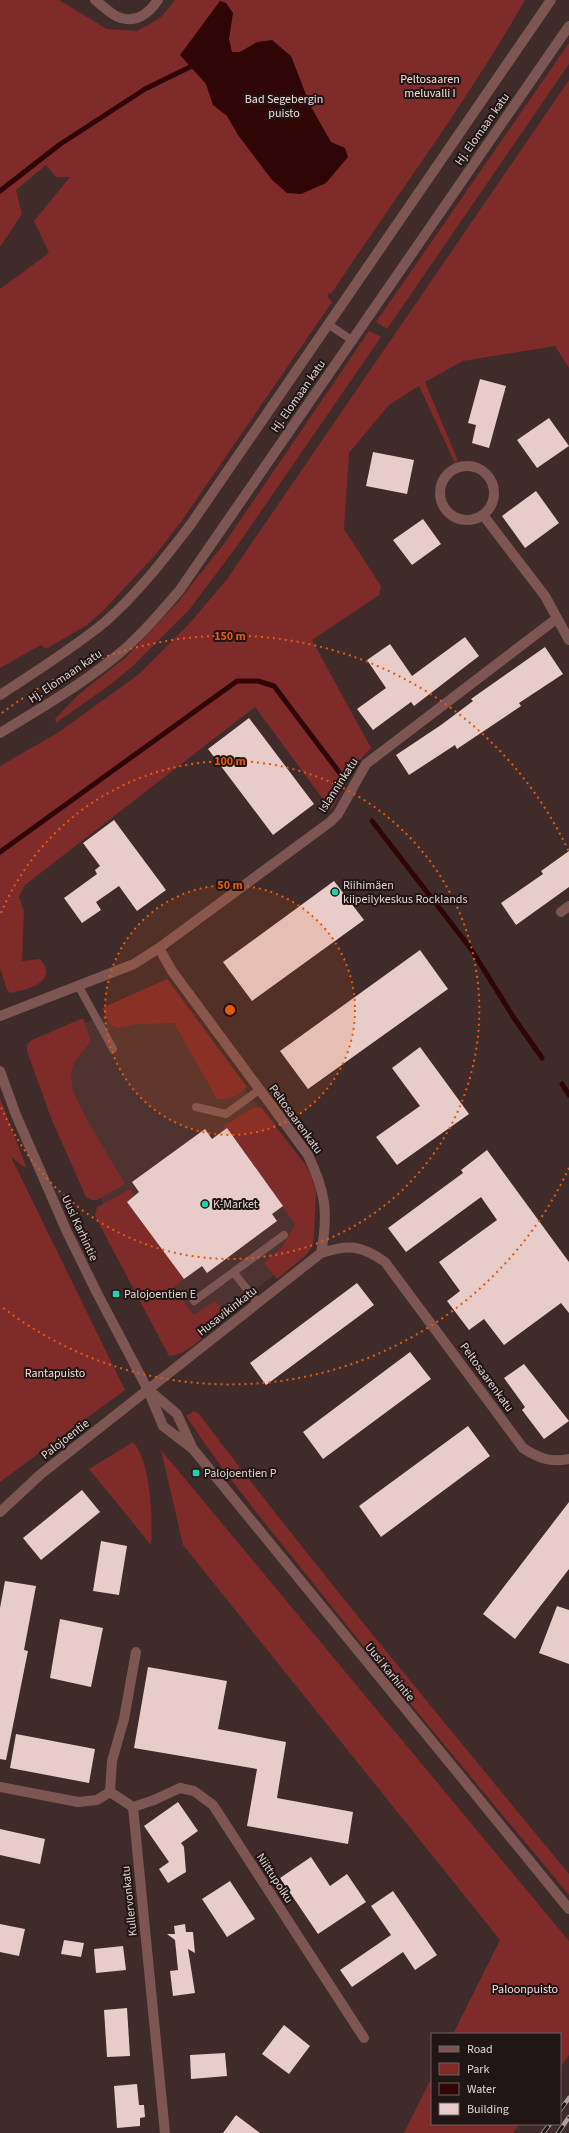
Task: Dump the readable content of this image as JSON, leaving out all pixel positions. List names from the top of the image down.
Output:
{
  "streets": {
    "street": [
      "Hj. Elomaan katu",
      "Islanninkatu",
      "Peltosaarenkatu",
      "Uusi Karhintie",
      "Husavikinkatu",
      "Palojoentie",
      "Niittupolku",
      "Kullervonkatu"
    ]
  },
  "crossings": [
    ["Islanninkatu", "Peltosaarenkatu"],
    ["Peltosaarenkatu", "Husavikinkatu"],
    ["Uusi Karhintie", "Husavikinkatu"],
    ["Uusi Karhintie", "Palojoentie"],
    ["Husavikinkatu", "Palojoentie"],
    ["Niittupolku", "Kullervonkatu"]
  ],
  "parks": [
    "Peltosaaren meluvalli I",
    "Bad Segebergin puisto",
    "Rantapuisto",
    "Paloonpuisto"
  ],
  "places": {
    "other": ["Riihimäen kiipeilykeskus Rocklands", "K-Market"],
    "transit": ["Palojoentien E", "Palojoentien P"]
  },
  "legend": [
    "Road",
    "Park",
    "Water",
    "Building"
  ],
  "rings": ["150 m", "100 m", "50 m"]
}
